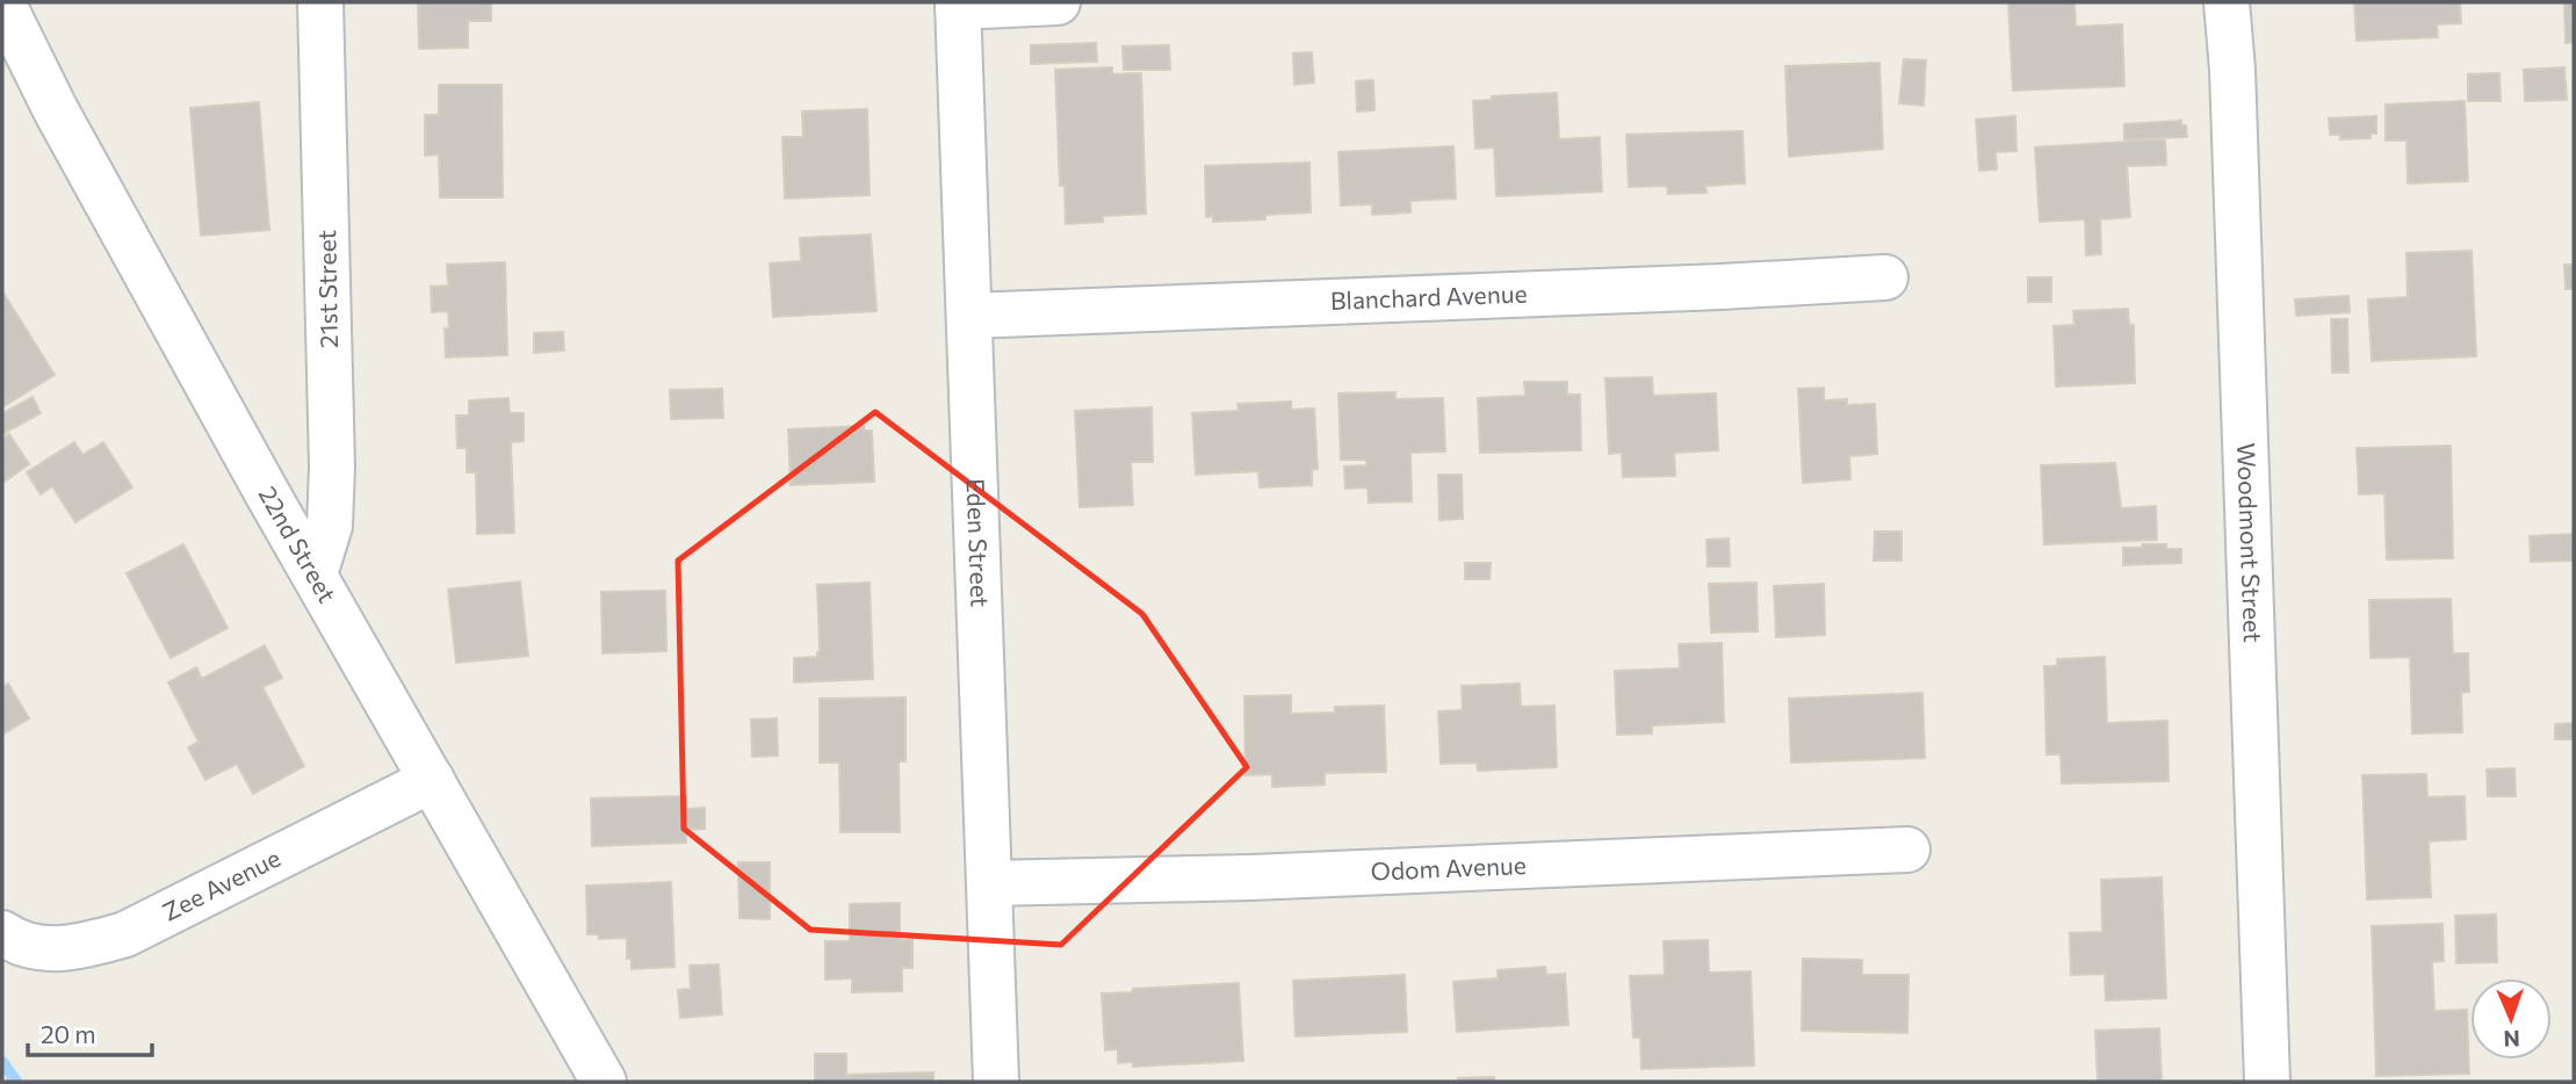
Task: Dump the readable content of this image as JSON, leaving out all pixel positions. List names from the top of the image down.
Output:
{
  "streets": {
    "street": [
      "21st Street",
      "Blanchard Avenue",
      "Eden Street",
      "Woodmont Street",
      "22nd Street",
      "Odom Avenue",
      "Zee Avenue"
    ]
  },
  "crossings": [
    ["21st Street", "22nd Street"],
    ["Blanchard Avenue", "Eden Street"],
    ["Eden Street", "Odom Avenue"],
    ["22nd Street", "Zee Avenue"]
  ],
  "scale_bar": "20 m",
  "north": "bottom"
}
